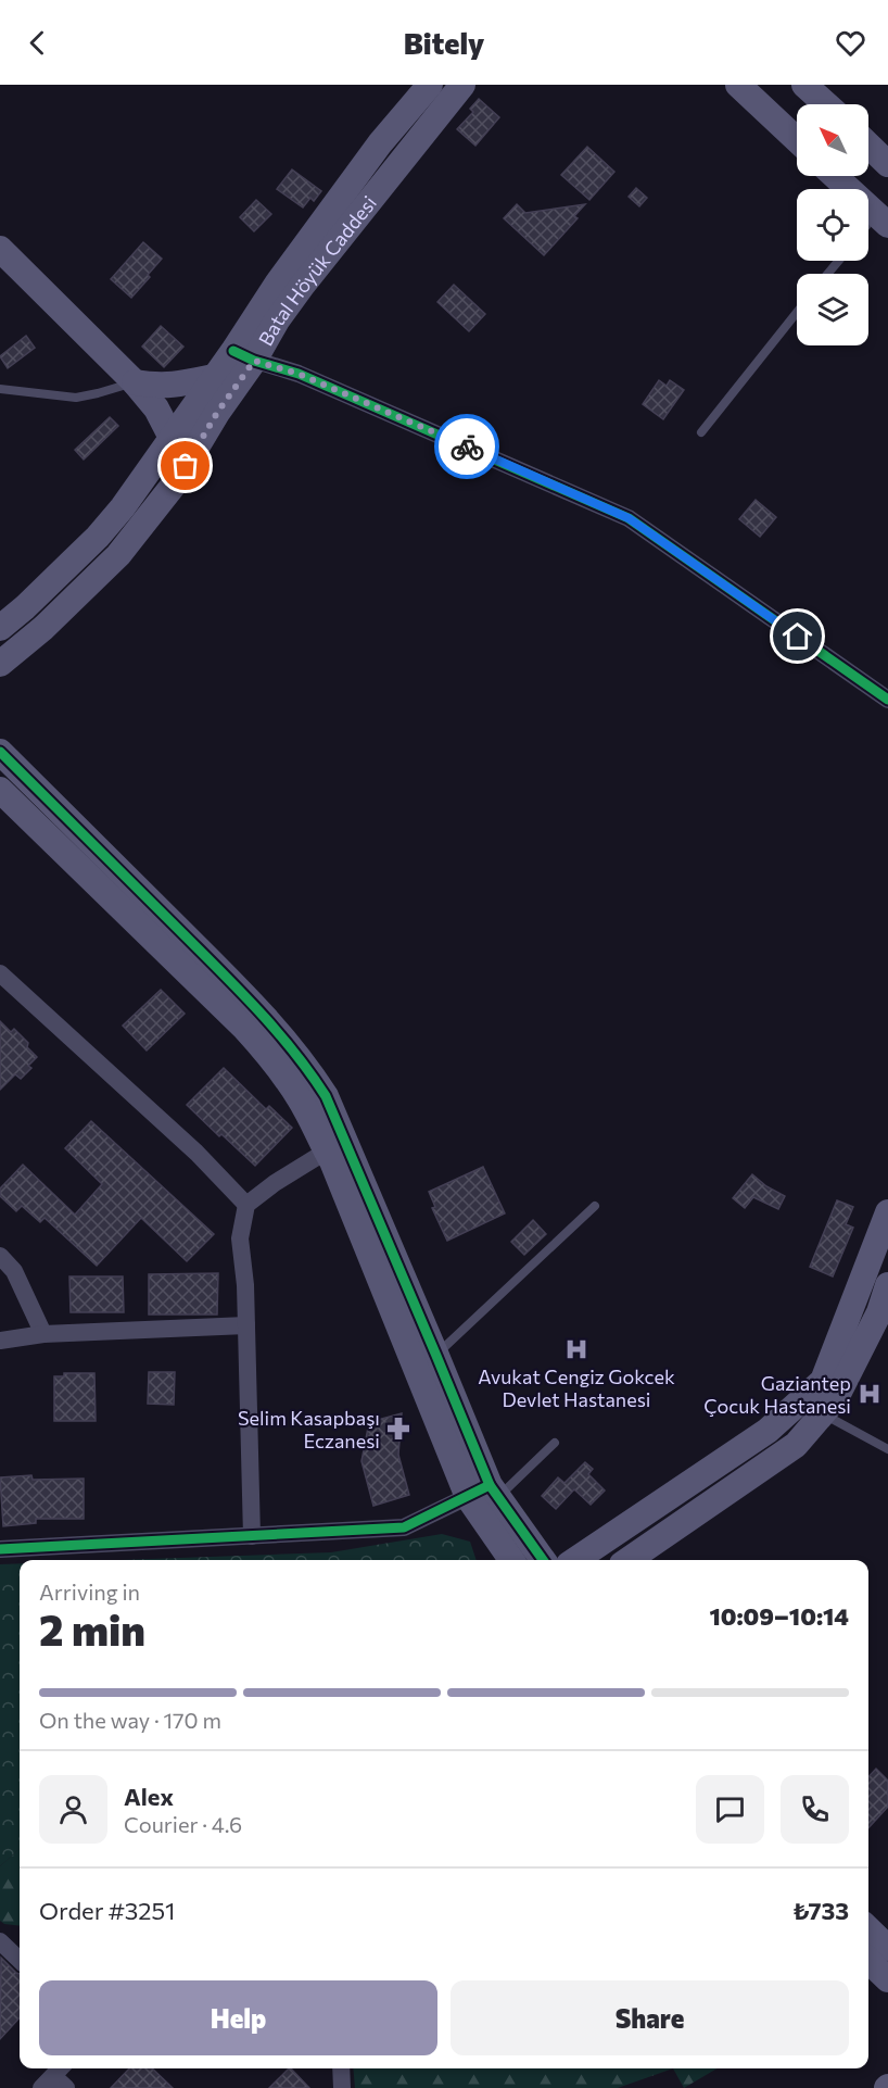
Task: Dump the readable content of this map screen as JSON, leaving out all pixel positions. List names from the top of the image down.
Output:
{
  "streets": {
    "street": ["Batal Höyük Caddesi"]
  },
  "places": {
    "hospital": ["Avukat Cengiz Gokcek Devlet Hastanesi", "Gaziantep Çocuk Hastanesi"],
    "pharmacy": ["Selim Kasapbaşı Eczanesi"]
  },
  "north": "top left",
  "page": {
    "header": "Bitely",
    "heading": ["2 min", "Arriving in", "10:09–10:14"],
    "panel": [
      "Alex",
      "Courier · 4.6",
      "Order #3251",
      "₺733"
    ],
    "bar": "On the way · 170 m",
    "buttons": ["Help", "Share"]
  }
}
